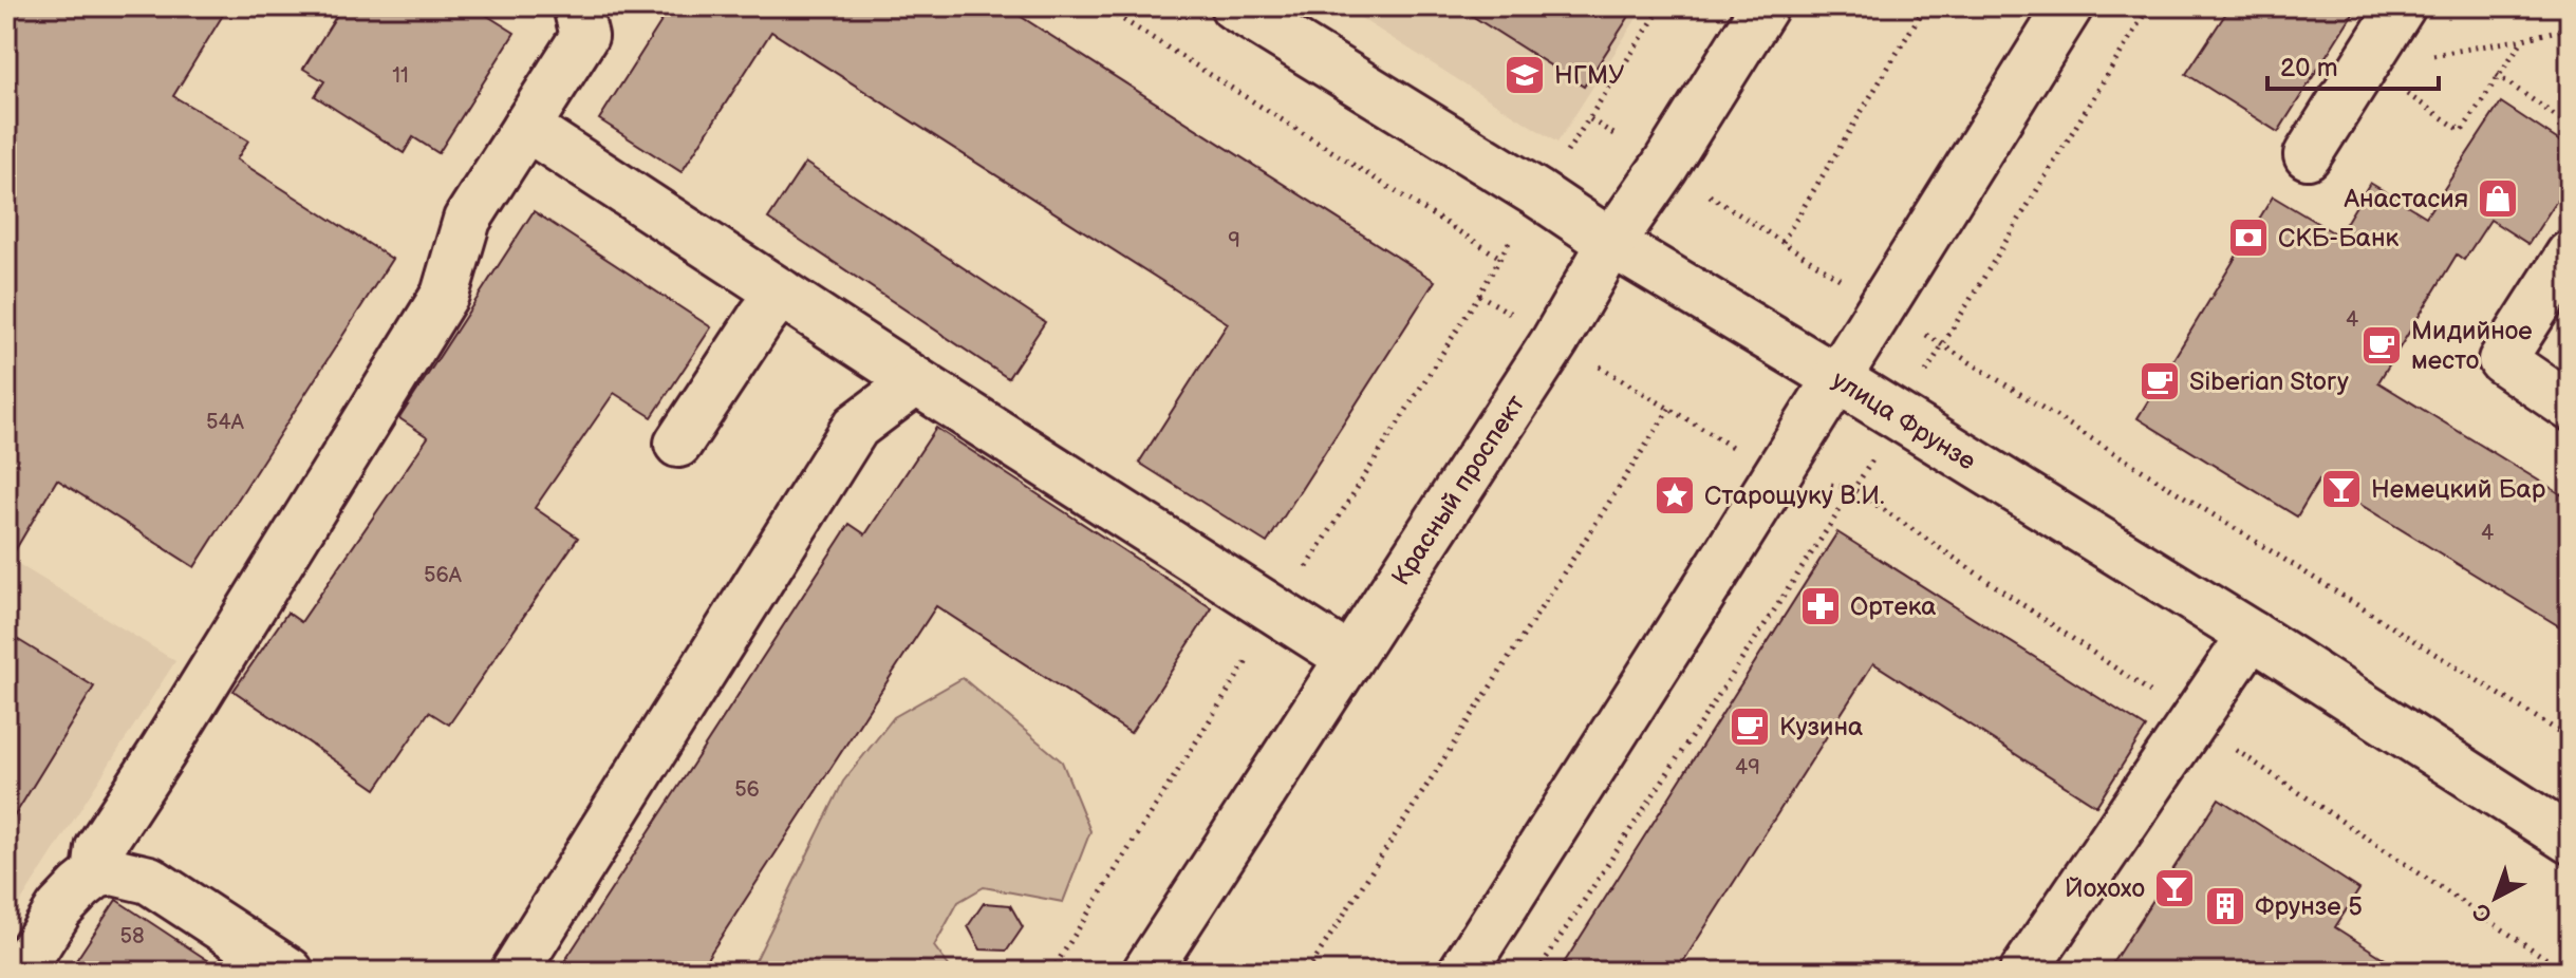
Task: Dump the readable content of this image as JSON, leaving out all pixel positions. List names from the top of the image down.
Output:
{
  "streets": {
    "main road": ["улица Фрунзе", "Красный проспект"]
  },
  "crossings": [
    ["улица Фрунзе", "Красный проспект"]
  ],
  "places": {
    "school or university": ["НГМУ"],
    "shop": ["Анастасия"],
    "bank": ["СКБ-Банк"],
    "cafe": ["Мидийное место", "Siberian Story", "Кузина"],
    "bar": ["Немецкий Бар", "Йохохо"],
    "place": ["Старощуку В.И."],
    "pharmacy": ["Ортека"],
    "building": ["Фрунзе 5"]
  },
  "house_numbers": [
    "11",
    "9",
    "4",
    "54А",
    "4",
    "56А",
    "49",
    "56",
    "58"
  ],
  "scale_bar": "20 m",
  "north": "bottom left"
}
